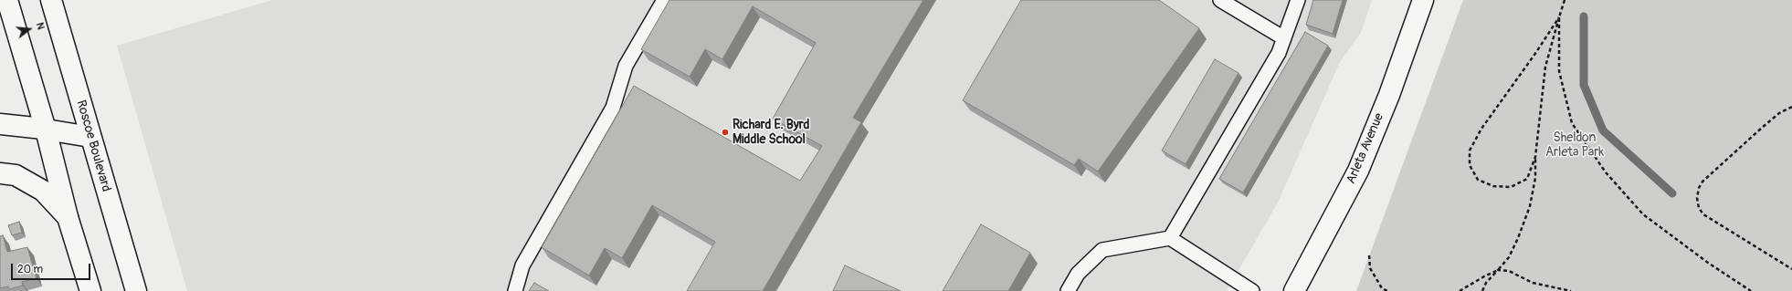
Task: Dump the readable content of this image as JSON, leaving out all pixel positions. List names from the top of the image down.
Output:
{
  "streets": {
    "main road": ["Roscoe Boulevard", "Arleta Avenue"]
  },
  "parks": ["Sheldon Arleta Park"],
  "places": ["Richard E. Byrd Middle School"],
  "scale_bar": "20 m",
  "north": "right"
}
